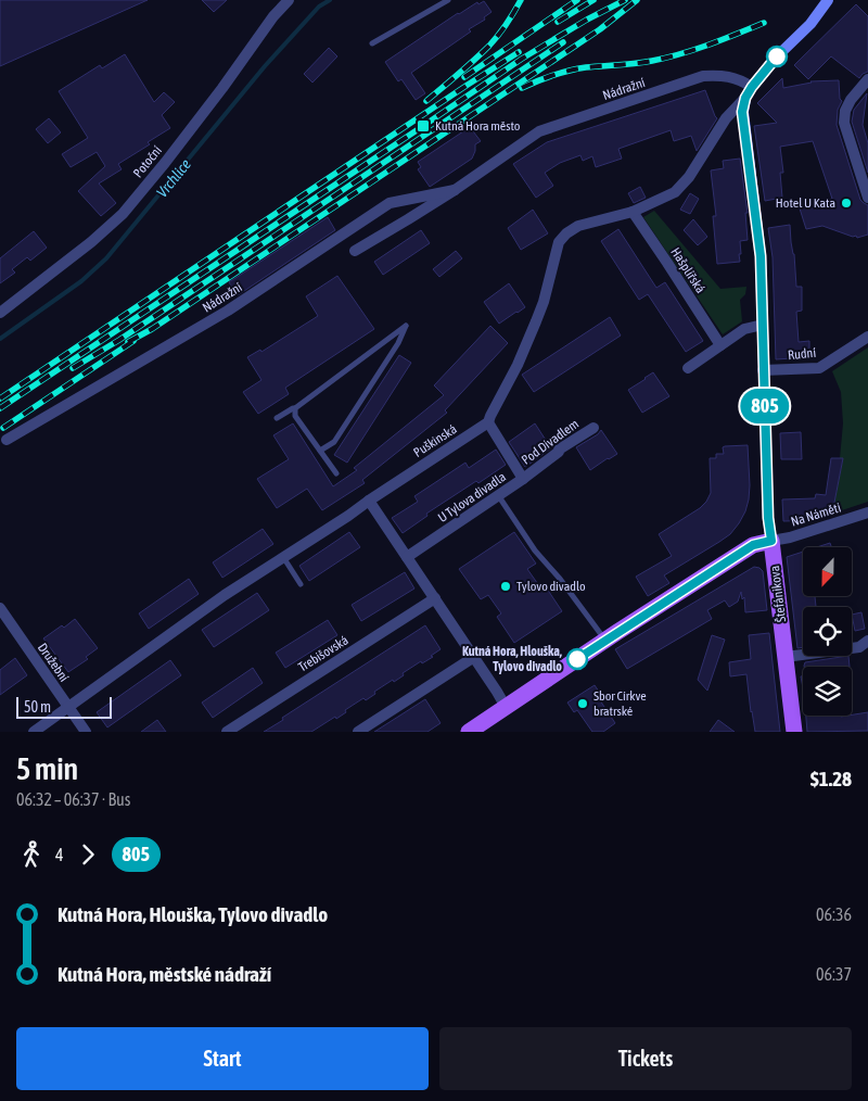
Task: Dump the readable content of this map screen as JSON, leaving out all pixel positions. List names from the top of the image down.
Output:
{
  "streets": {
    "main road": ["Štefánikova"],
    "street": [
      "Nádražní",
      "Potoční",
      "Hašplířská",
      "Rudní",
      "Puškinská",
      "Pod Divadlem",
      "U Tylova divadla",
      "Na Náměti",
      "Trebišovská",
      "Družební"
    ]
  },
  "crossings": [
    ["Nádražní", "Štefánikova"],
    ["Rudní", "Štefánikova"],
    ["Puškinská", "U Tylova divadla"],
    ["Puškinská", "Družební"],
    ["Pod Divadlem", "U Tylova divadla"],
    ["Na Náměti", "Štefánikova"]
  ],
  "water": ["Vrchlice"],
  "places": {
    "transit": ["Kutná Hora město"],
    "other": [
      "Hotel U Kata",
      "Tylovo divadlo",
      "Kutná Hora, Hlouška, Tylovo divadlo",
      "Sbor Církve bratrské"
    ]
  },
  "lines": ["bus line 805"],
  "scale_bar": "50 m",
  "north": "bottom",
  "page": {
    "on_map": "805",
    "scale": "50 m",
    "heading": ["5 min", "06:32 – 06:37 · Bus", "$1.28"],
    "legs": ["4", "805"],
    "list": [
      {
        "name": "Kutná Hora, Hlouška, Tylovo divadlo",
        "value": "06:36"
      },
      {
        "name": "Kutná Hora, městské nádraží",
        "value": "06:37"
      }
    ],
    "buttons": ["Start", "Tickets"]
  }
}
